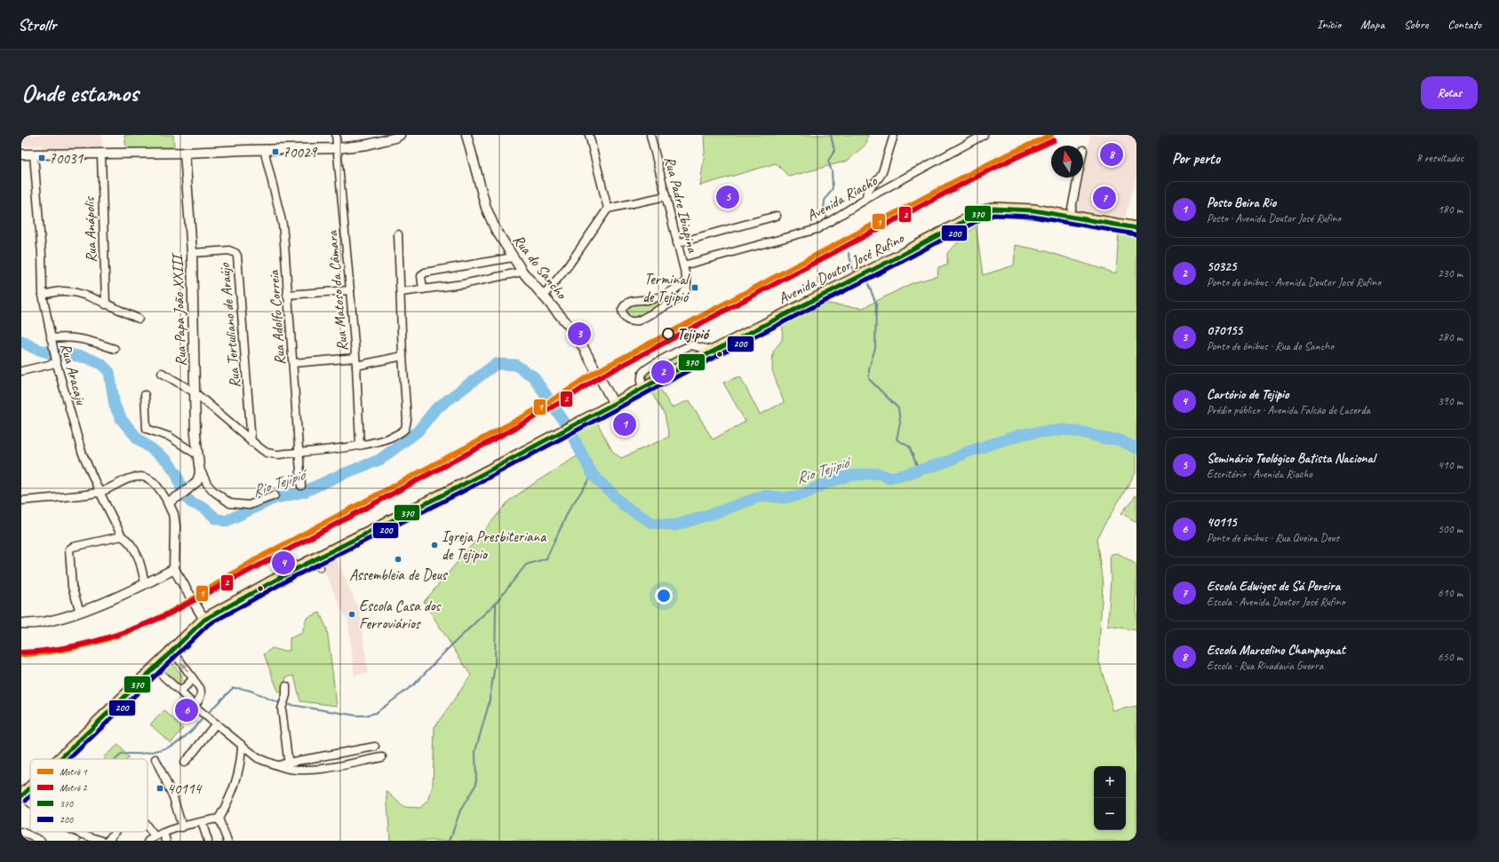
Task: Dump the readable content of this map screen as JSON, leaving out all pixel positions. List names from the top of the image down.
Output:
{
  "streets": {
    "main road": ["Avenida Doutor José Rufino"],
    "street": [
      "Avenida Riacho",
      "Rua Padre Ibiapina",
      "Rua Anápolis",
      "Rua do Sancho",
      "Rua Matoso da Câmara",
      "Rua Papa João XXIII",
      "Rua Adolfo Correia",
      "Rua Tertuliano de Araújo",
      "Rua Aracaju"
    ]
  },
  "crossings": [
    ["Avenida Riacho", "Rua Padre Ibiapina"],
    ["Rua do Sancho", "Avenida Doutor José Rufino"],
    ["Rua Papa João XXIII", "Rua Tertuliano de Araújo"]
  ],
  "water": ["Rio Tejipió"],
  "places": {
    "transit": [
      "70029",
      "70031",
      "Terminal de Tejipió",
      "40114"
    ],
    "other": [
      "Tejipió",
      "Igreja Presbiteriana de Tejipio",
      "Assembleia de Deus",
      "Escola Casa dos Ferroviários"
    ]
  },
  "lines": [
    "metro line 1",
    "metro line 2",
    "transit line 370",
    "transit line 200"
  ],
  "legend": [
    "Metrô 1",
    "Metrô 2",
    "370",
    "200"
  ],
  "north": "top",
  "page": {
    "header": "Strollr",
    "nav": [
      "Início",
      "Mapa",
      "Sobre",
      "Contato"
    ],
    "buttons": "Rotas",
    "title": "Onde estamos",
    "heading": ["Por perto", "8 resultados"],
    "pins": [
      "8",
      "5",
      "7",
      "3",
      "2",
      "1",
      "4",
      "6"
    ],
    "list": [
      {
        "mark": "1",
        "name": "Posto Beira Rio",
        "note": "Posto · Avenida Doutor José Rufino",
        "value": "180 m"
      },
      {
        "mark": "2",
        "name": "50325",
        "note": "Ponto de ônibus · Avenida Doutor José Rufino",
        "value": "230 m"
      },
      {
        "mark": "3",
        "name": "070155",
        "note": "Ponto de ônibus · Rua do Sancho",
        "value": "280 m"
      },
      {
        "mark": "4",
        "name": "Cartório de Tejipio",
        "note": "Prédio público · Avenida Falcão de Lacerda",
        "value": "390 m"
      },
      {
        "mark": "5",
        "name": "Seminário Teológico Batista Nacional",
        "note": "Escritório · Avenida Riacho",
        "value": "410 m"
      },
      {
        "mark": "6",
        "name": "40115",
        "note": "Ponto de ônibus · Rua Queira Deus",
        "value": "500 m"
      },
      {
        "mark": "7",
        "name": "Escola Edwiges de Sá Pereira",
        "note": "Escola · Avenida Doutor José Rufino",
        "value": "610 m"
      },
      {
        "mark": "8",
        "name": "Escola Marcelino Champagnat",
        "note": "Escola · Rua Rivadavia Guerra",
        "value": "650 m"
      }
    ],
    "map_buttons": ["+", "−"]
  }
}
